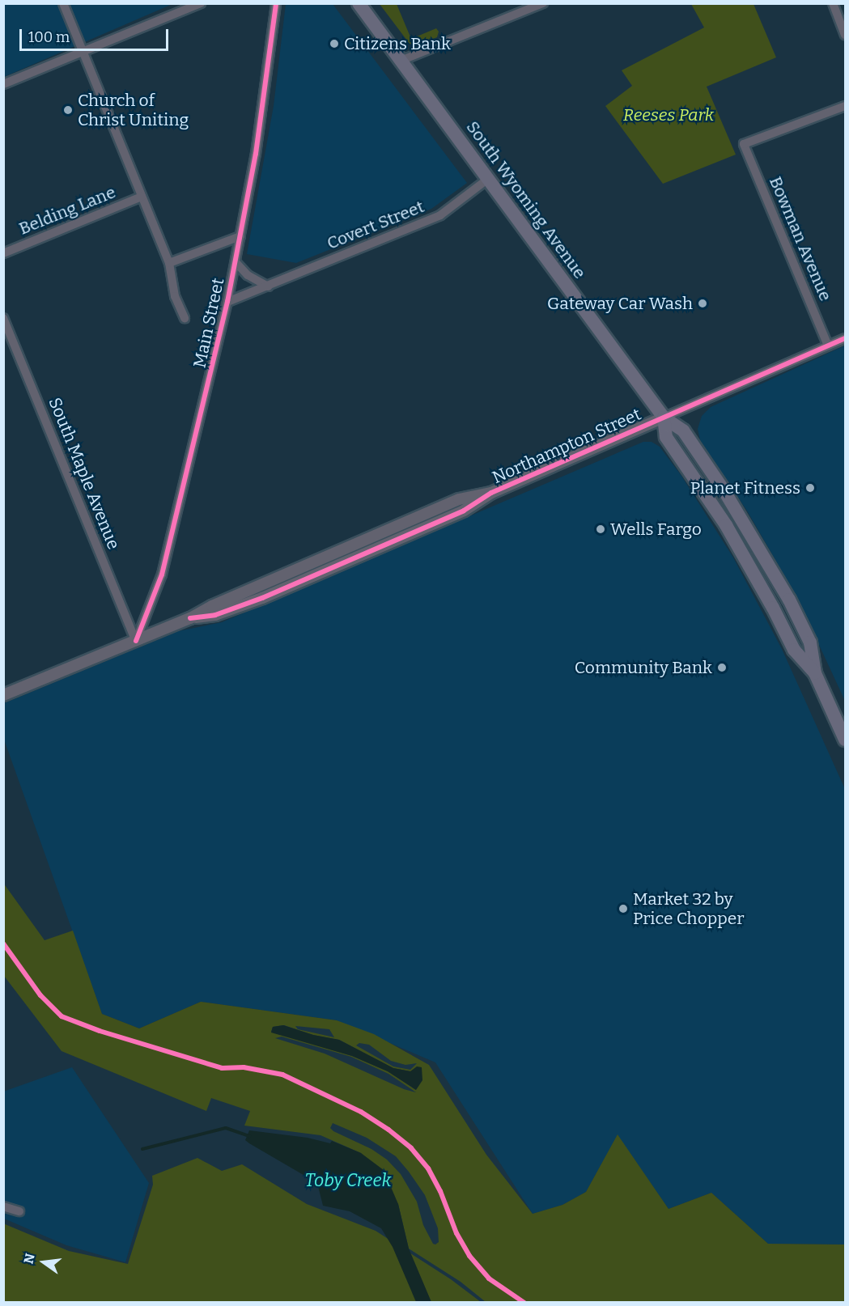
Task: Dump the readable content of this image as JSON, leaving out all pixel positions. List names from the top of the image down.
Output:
{
  "streets": {
    "main road": ["South Wyoming Avenue"],
    "street": [
      "Belding Lane",
      "Covert Street",
      "Bowman Avenue",
      "Main Street",
      "Northampton Street",
      "South Maple Avenue"
    ]
  },
  "crossings": [
    ["South Wyoming Avenue", "Covert Street"],
    ["South Wyoming Avenue", "Northampton Street"],
    ["Covert Street", "Main Street"],
    ["Bowman Avenue", "Northampton Street"],
    ["Main Street", "Northampton Street"],
    ["Main Street", "South Maple Avenue"],
    ["Northampton Street", "South Maple Avenue"]
  ],
  "water": ["Toby Creek"],
  "parks": ["Reeses Park"],
  "places": [
    "Citizens Bank",
    "Church of Christ Uniting",
    "Gateway Car Wash",
    "Planet Fitness",
    "Wells Fargo",
    "Community Bank",
    "Market 32 by Price Chopper"
  ],
  "scale_bar": "100 m",
  "north": "left"
}
